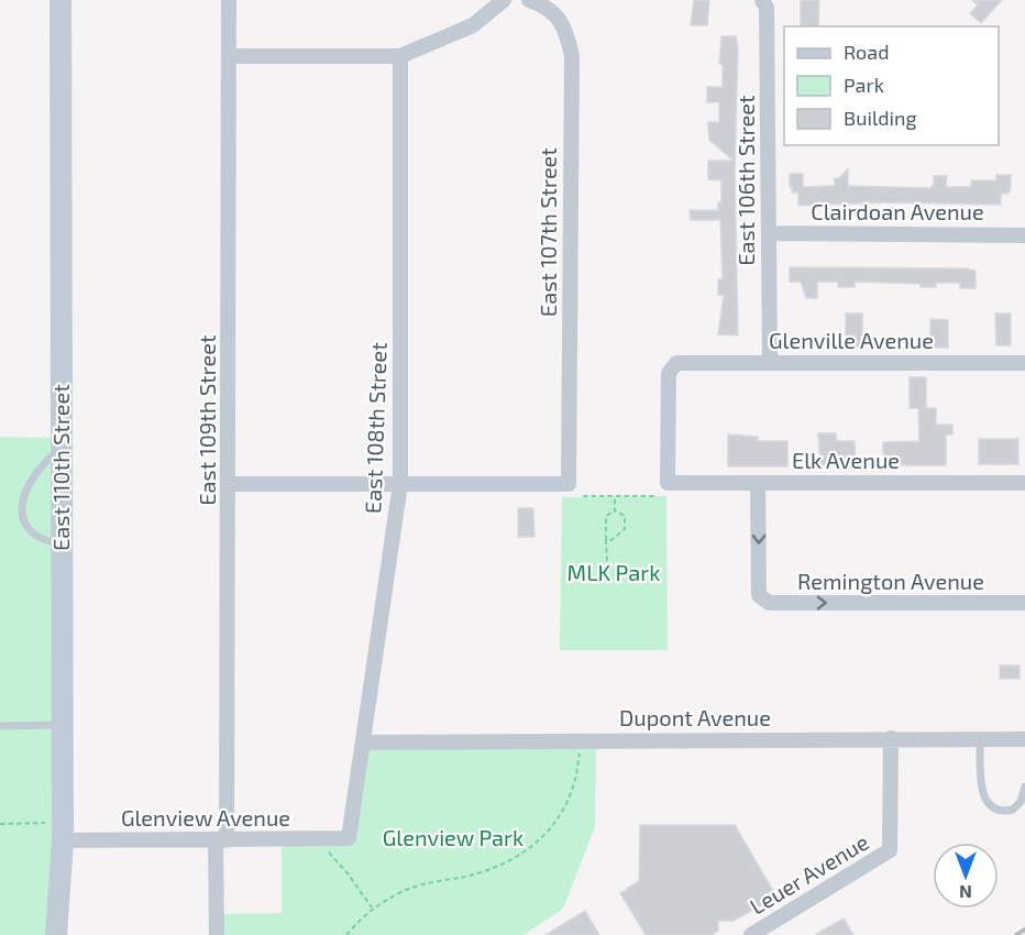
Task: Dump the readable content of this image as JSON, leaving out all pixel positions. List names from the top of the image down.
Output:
{
  "streets": {
    "street": [
      "East 106th Street",
      "Clairdoan Avenue",
      "East 107th Street",
      "Glenville Avenue",
      "East 109th Street",
      "East 108th Street",
      "Elk Avenue",
      "East 110th Street",
      "Remington Avenue",
      "Dupont Avenue",
      "Glenview Avenue",
      "Leuer Avenue"
    ]
  },
  "crossings": [
    ["East 106th Street", "Clairdoan Avenue"],
    ["East 106th Street", "Glenville Avenue"],
    ["East 107th Street", "East 108th Street"],
    ["Glenville Avenue", "Elk Avenue"],
    ["East 109th Street", "Glenview Avenue"],
    ["East 108th Street", "Dupont Avenue"],
    ["East 108th Street", "Glenview Avenue"],
    ["Elk Avenue", "Remington Avenue"],
    ["East 110th Street", "Glenview Avenue"],
    ["Dupont Avenue", "Leuer Avenue"]
  ],
  "parks": ["MLK Park", "Glenview Park"],
  "legend": ["Road", "Park", "Building"],
  "north": "bottom"
}
